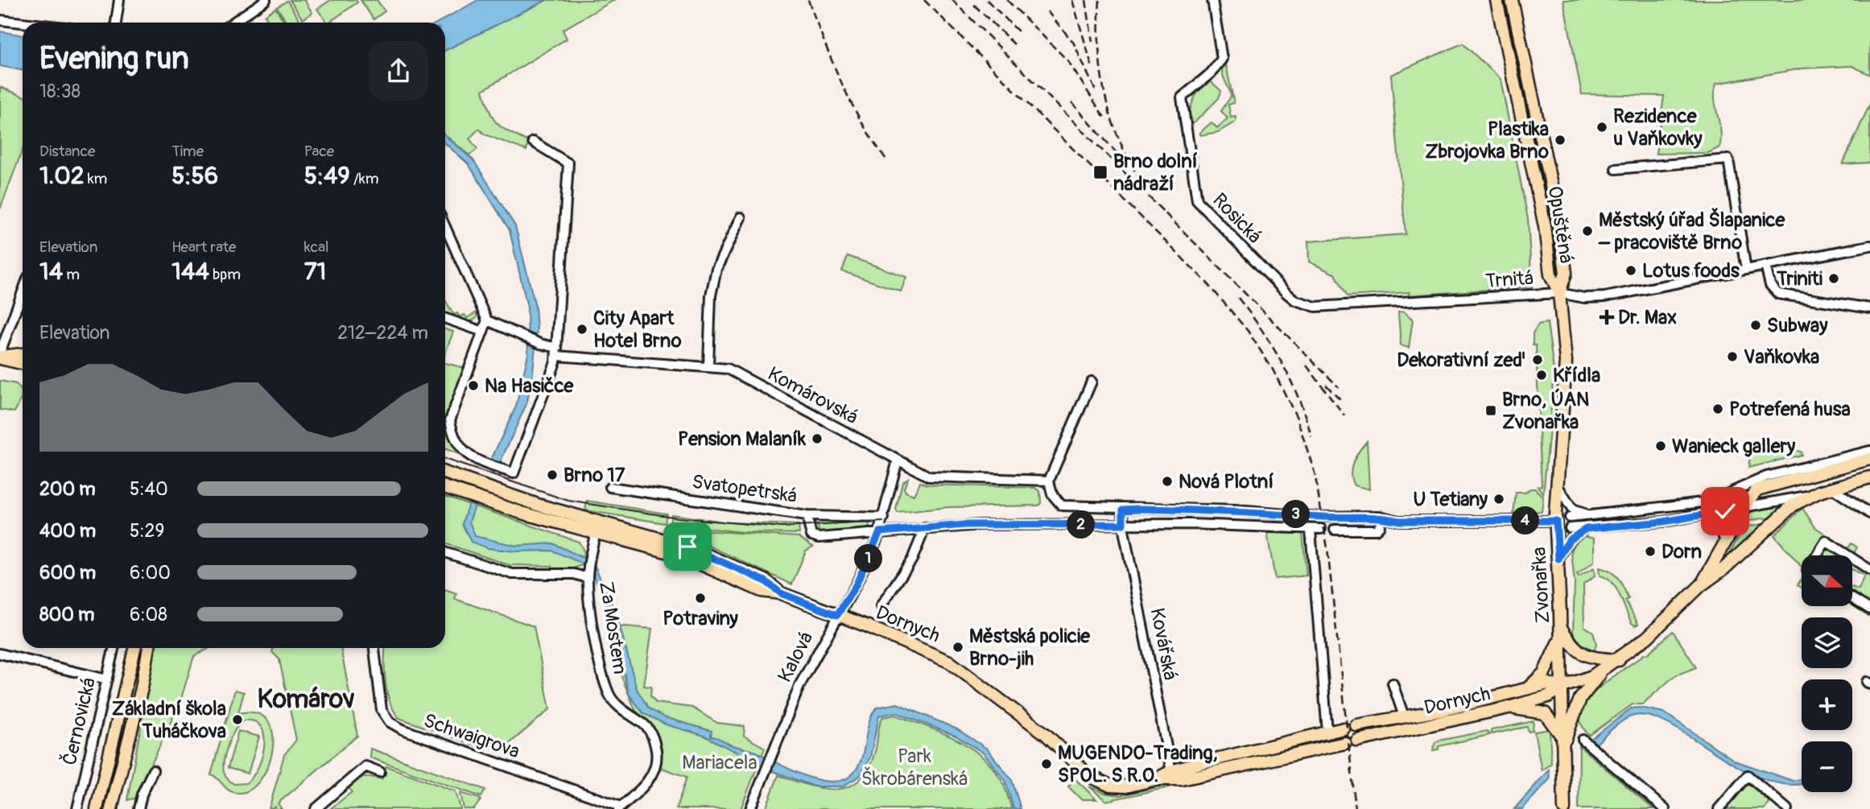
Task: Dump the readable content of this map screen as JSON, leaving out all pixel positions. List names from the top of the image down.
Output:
{
  "streets": {
    "main road": [
      "Opuštěná",
      "Zvonařka",
      "Dornych",
      "Černovická"
    ],
    "street": [
      "Rosická",
      "Trnitá",
      "Komárovská",
      "Svatopetrská",
      "Za Mostem",
      "Kovářská",
      "Kalová",
      "Schwaigrova"
    ]
  },
  "crossings": [
    ["Rosická", "Trnitá"],
    ["Opuštěná", "Trnitá"],
    ["Opuštěná", "Zvonařka"],
    ["Trnitá", "Zvonařka"],
    ["Komárovská", "Kalová"],
    ["Svatopetrská", "Kovářská"],
    ["Svatopetrská", "Kalová"],
    ["Zvonařka", "Dornych"],
    ["Dornych", "Za Mostem"],
    ["Dornych", "Kovářská"],
    ["Dornych", "Kalová"],
    ["Za Mostem", "Schwaigrova"]
  ],
  "districts": ["Komárov"],
  "parks": ["Park Škrobárenská", "Mariacela"],
  "places": {
    "other": [
      "Rezidence u Vaňkovky",
      "Plastika Zbrojovka Brno",
      "Městský úřad Šlapanice – pracoviště Brno",
      "Lotus foods",
      "Triniti",
      "Subway",
      "City Apart Hotel Brno",
      "Vaňkovka",
      "Dekorativní zeď",
      "Křídla",
      "Na Hasičce",
      "Potrefená husa",
      "Pension Malaník",
      "Wanieck gallery",
      "Brno 17",
      "Nová Plotní",
      "U Tetiany",
      "Dorn",
      "Potraviny",
      "Městská policie Brno-jih",
      "Základní škola Tuháčkova",
      "MUGENDO-Trading, SPOL. S R.O."
    ],
    "transit": ["Brno dolní nádraží", "Brno, ÚAN Zvonařka"],
    "health": ["Dr. Max"]
  },
  "north": "right",
  "page": {
    "heading": ["Evening run", "18:38"],
    "stats": [
      ["Distance", "1.02 km"],
      ["Time", "5:56"],
      ["Pace", "5:49 /km"],
      ["Elevation", "14 m"],
      ["Heart rate", "144 bpm"],
      ["kcal", "71"]
    ],
    "chart": ["Elevation", "212–224 m"],
    "list": [
      {
        "name": "200 m",
        "note": "5:40"
      },
      {
        "name": "400 m",
        "note": "5:29"
      },
      {
        "name": "600 m",
        "note": "6:00"
      },
      {
        "name": "800 m",
        "note": "6:08"
      }
    ],
    "pins": [
      "3",
      "4",
      "2",
      "1"
    ],
    "map_buttons": ["+", "−"]
  }
}
